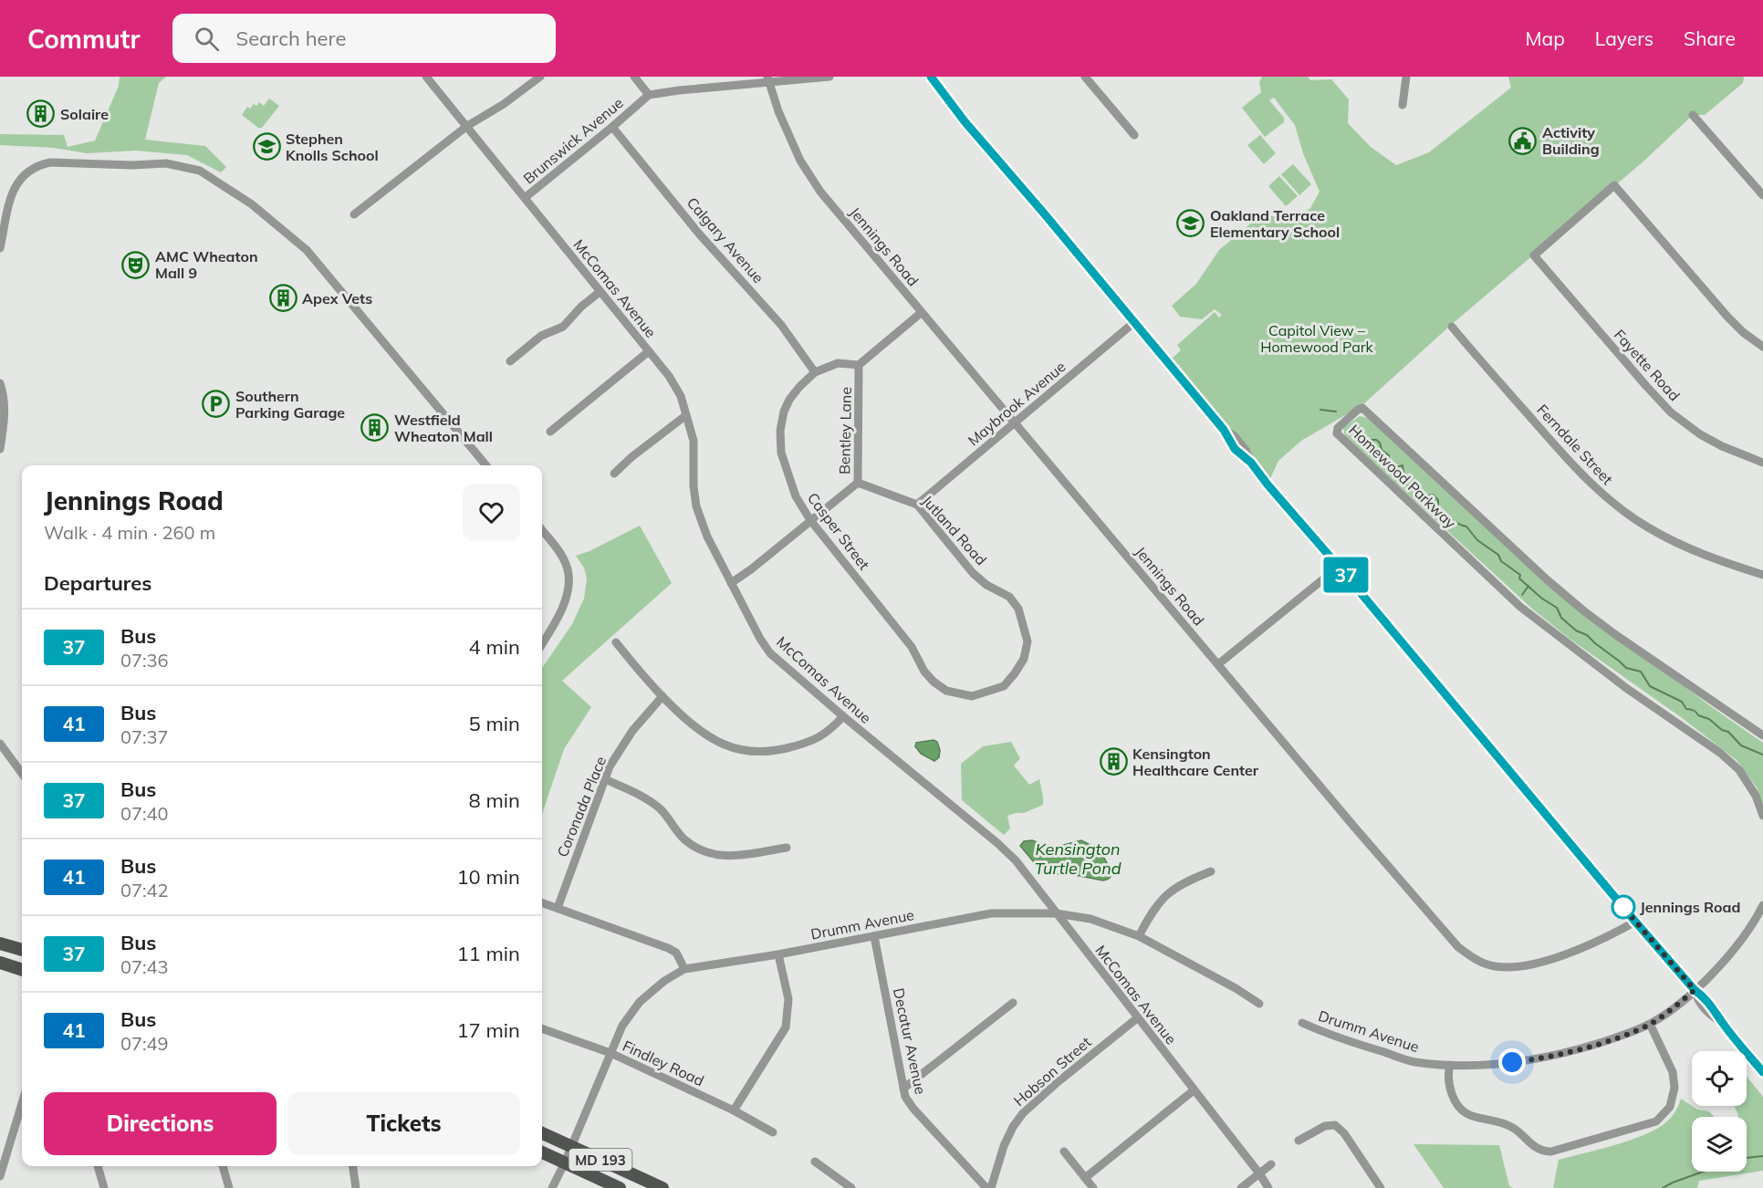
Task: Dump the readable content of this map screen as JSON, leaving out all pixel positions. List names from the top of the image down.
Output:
{
  "streets": {
    "main road": ["MD 193"],
    "street": [
      "Brunswick Avenue",
      "Calgary Avenue",
      "Jennings Road",
      "McComas Avenue",
      "Fayette Road",
      "Maybrook Avenue",
      "Bentley Lane",
      "Ferndale Street",
      "Homewood Parkway",
      "Jutland Road",
      "Casper Street",
      "Coronada Place",
      "Drumm Avenue",
      "Decatur Avenue",
      "Findley Road",
      "Hobson Street"
    ]
  },
  "crossings": [
    ["Brunswick Avenue", "Calgary Avenue"],
    ["Brunswick Avenue", "McComas Avenue"],
    ["Calgary Avenue", "Casper Street"],
    ["Jennings Road", "Maybrook Avenue"],
    ["Jennings Road", "Bentley Lane"],
    ["McComas Avenue", "Bentley Lane"],
    ["McComas Avenue", "Drumm Avenue"],
    ["McComas Avenue", "Hobson Street"],
    ["Maybrook Avenue", "Jutland Road"],
    ["Bentley Lane", "Jutland Road"],
    ["Bentley Lane", "Casper Street"],
    ["Jutland Road", "Casper Street"],
    ["Drumm Avenue", "Decatur Avenue"],
    ["Drumm Avenue", "Findley Road"],
    ["Drumm Avenue", "MD 193"]
  ],
  "water": ["Kensington Turtle Pond"],
  "parks": ["Capitol View – Homewood Park"],
  "places": {
    "building": [
      "Solaire",
      "Apex Vets",
      "Westfield Wheaton Mall",
      "Kensington Healthcare Center"
    ],
    "public building": ["Activity Building"],
    "school or university": ["Stephen Knolls School", "Oakland Terrace Elementary School"],
    "theatre": ["AMC Wheaton Mall 9"],
    "parking": ["Southern Parking Garage"],
    "other": ["Jennings Road"]
  },
  "lines": ["bus line 37"],
  "page": {
    "header": "Commutr",
    "search": "Search here",
    "nav": ["Map", "Layers", "Share"],
    "on_map": "37",
    "heading": [
      ["Jennings Road", "Walk · 4 min · 260 m"],
      "Departures"
    ],
    "list": [
      {
        "mark": "37",
        "name": "Bus",
        "note": "07:36",
        "value": "4 min"
      },
      {
        "mark": "41",
        "name": "Bus",
        "note": "07:37",
        "value": "5 min"
      },
      {
        "mark": "37",
        "name": "Bus",
        "note": "07:40",
        "value": "8 min"
      },
      {
        "mark": "41",
        "name": "Bus",
        "note": "07:42",
        "value": "10 min"
      },
      {
        "mark": "37",
        "name": "Bus",
        "note": "07:43",
        "value": "11 min"
      },
      {
        "mark": "41",
        "name": "Bus",
        "note": "07:49",
        "value": "17 min"
      }
    ],
    "buttons": ["Directions", "Tickets"]
  }
}
